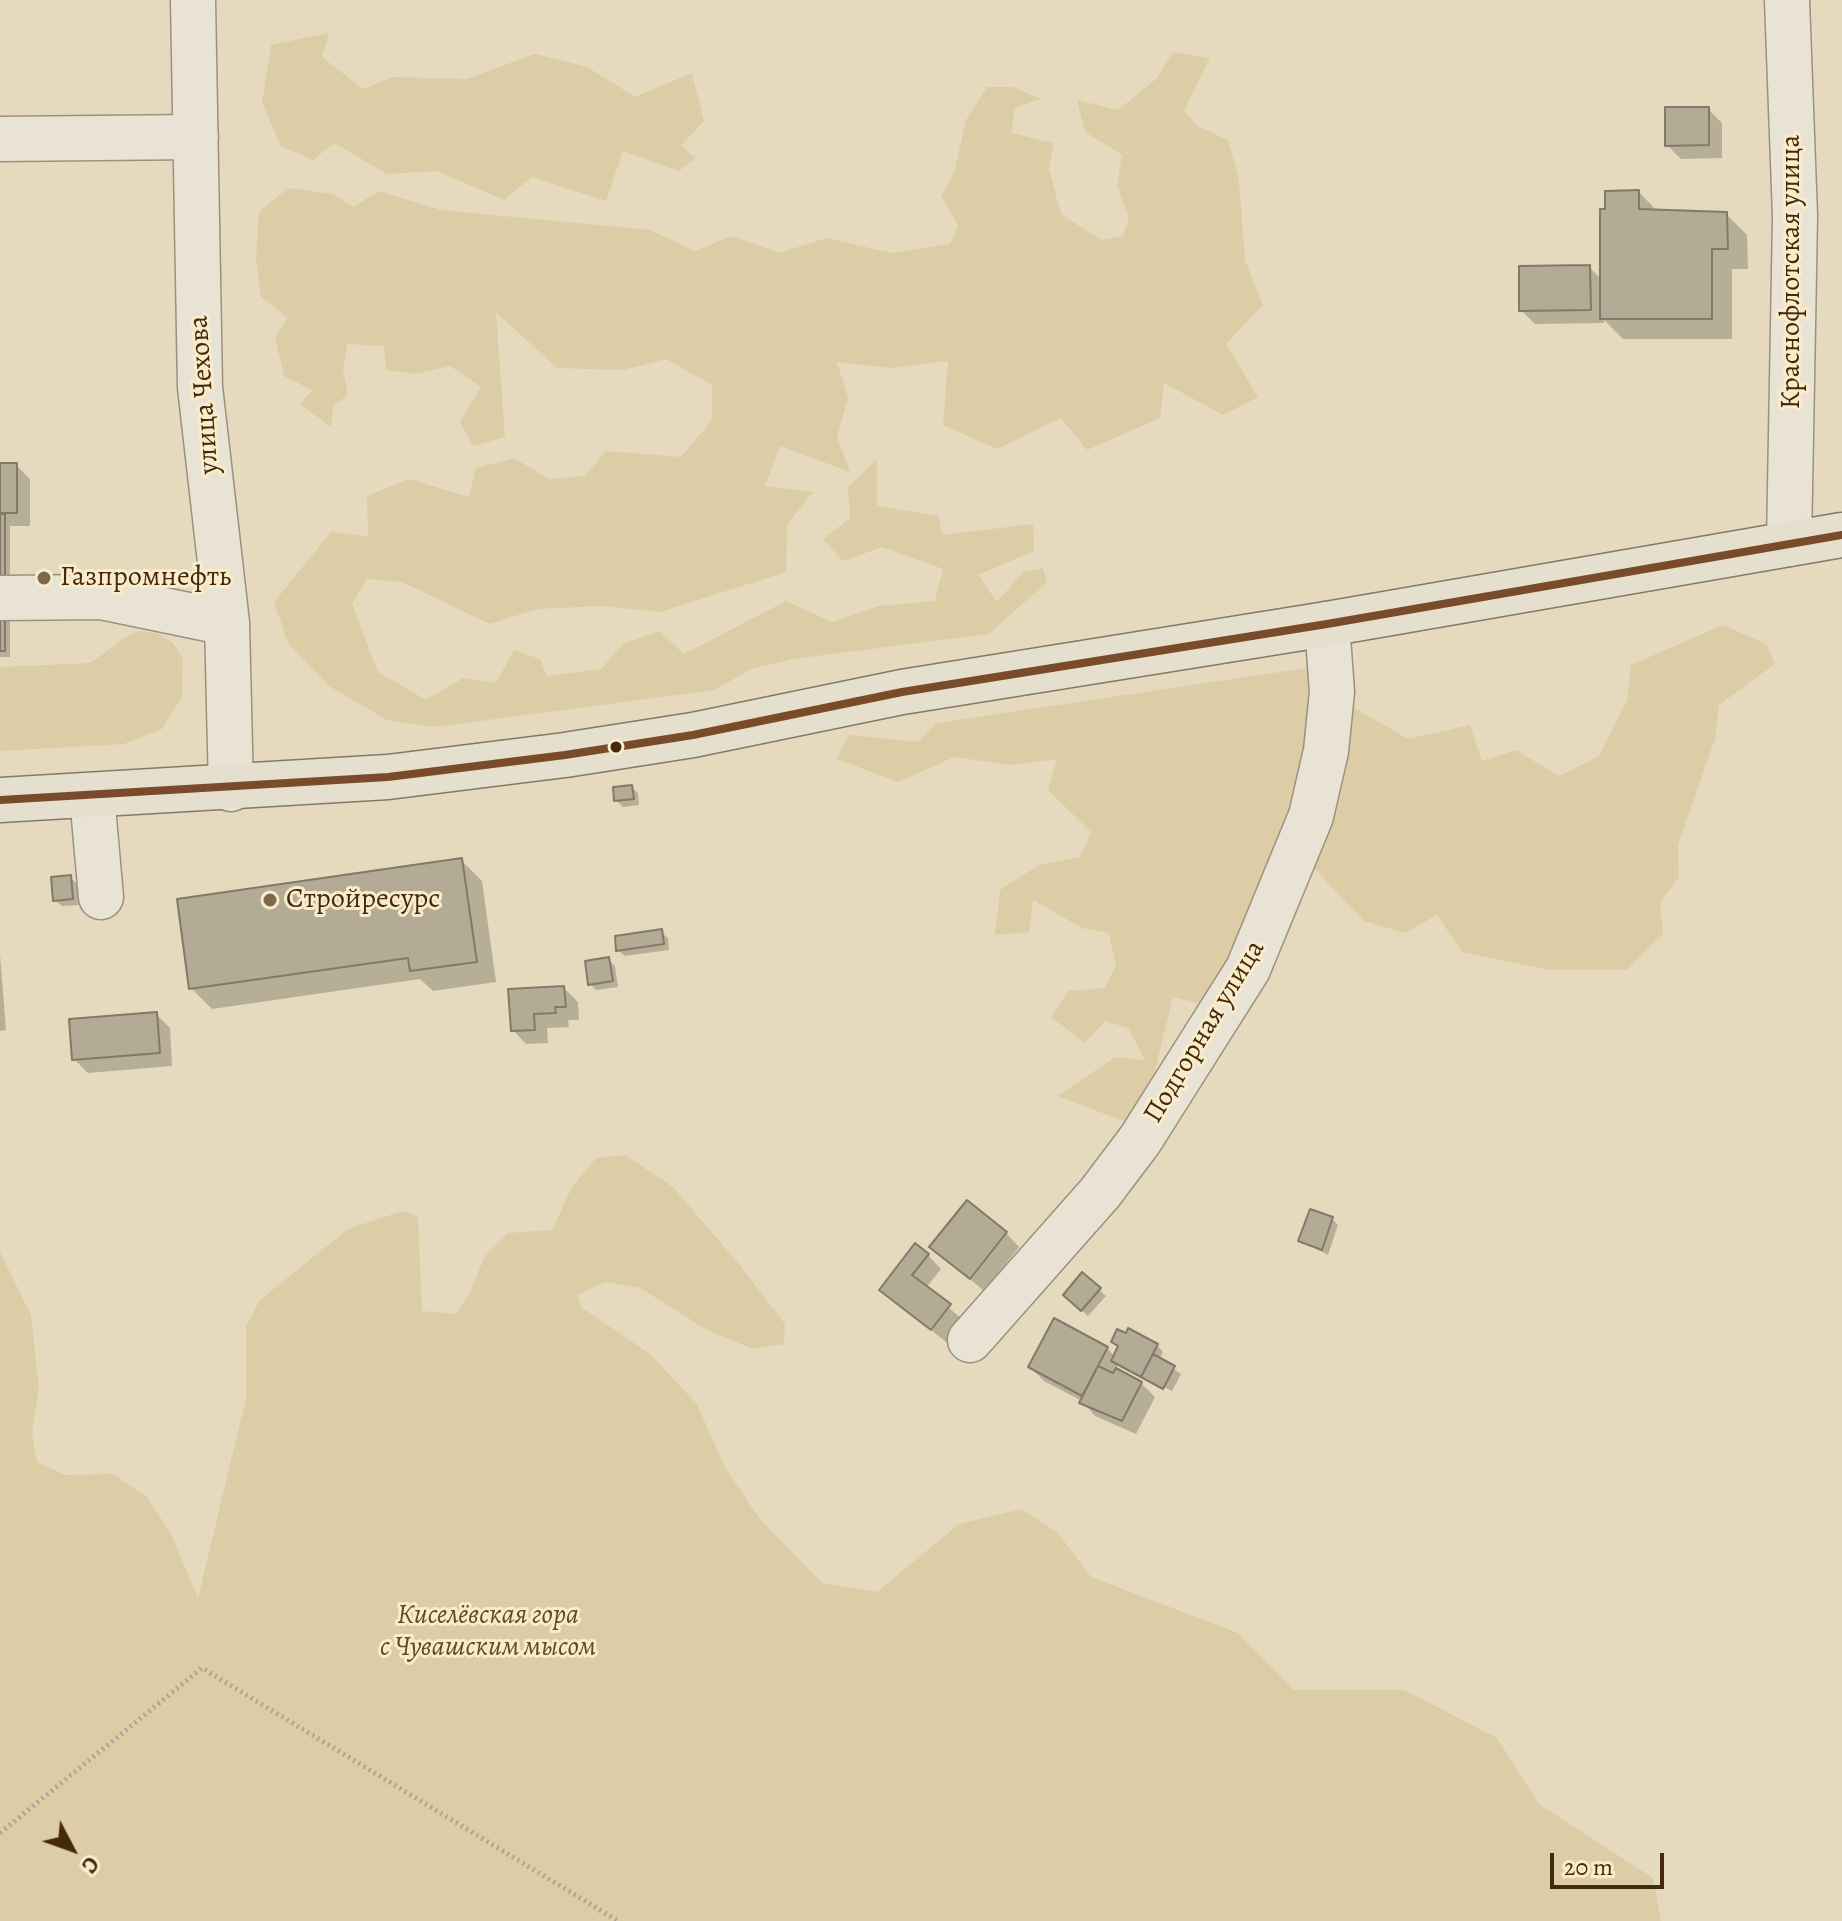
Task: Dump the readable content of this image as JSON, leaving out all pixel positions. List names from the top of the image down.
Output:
{
  "streets": {
    "street": ["Краснофлотская улица", "улица Чехова", "Подгорная улица"]
  },
  "parks": ["Киселёвская гора с Чувашским мысом"],
  "places": ["Газпромнефть", "Стройресурс"],
  "scale_bar": "20 m",
  "north": "bottom right"
}
